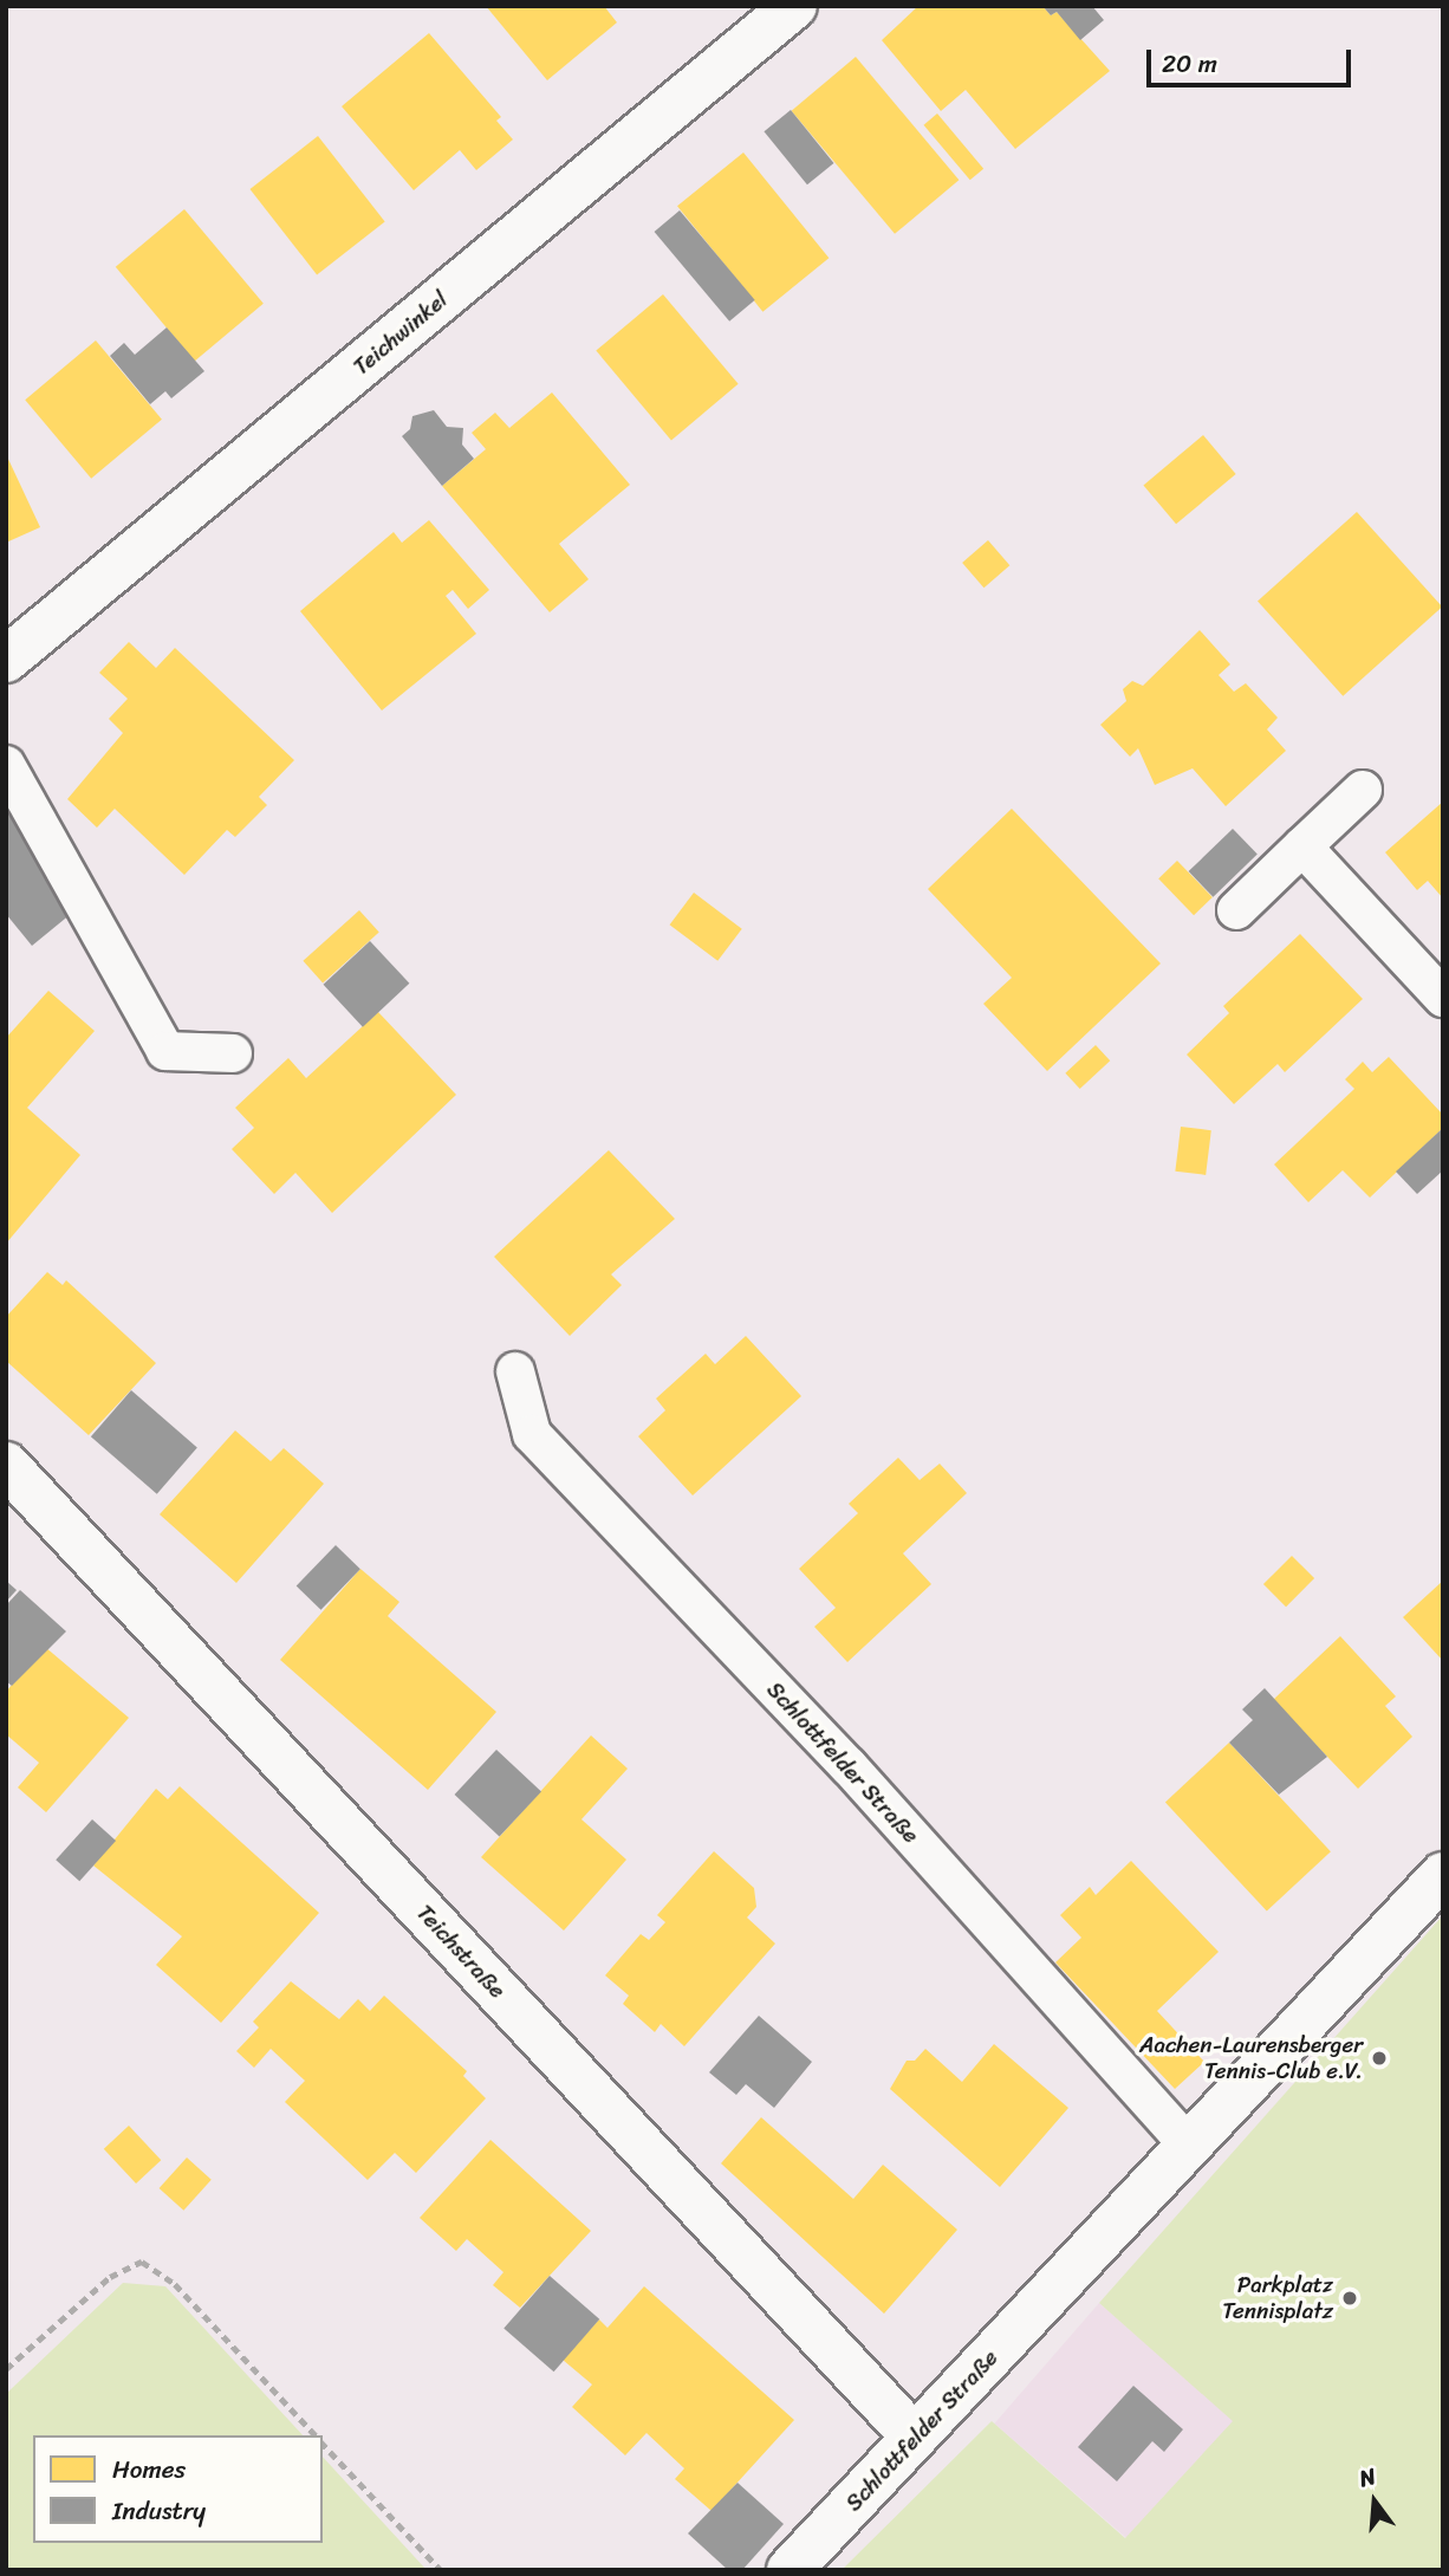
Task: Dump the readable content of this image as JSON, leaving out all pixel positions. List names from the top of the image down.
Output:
{
  "streets": {
    "street": ["Teichwinkel", "Schlottfelder Straße", "Teichstraße"]
  },
  "crossings": [
    ["Schlottfelder Straße", "Teichstraße"]
  ],
  "places": ["Aachen-Laurensberger Tennis-Club e.V.", "Parkplatz Tennisplatz"],
  "legend": ["Homes", "Industry"],
  "scale_bar": "20 m",
  "north": "top"
}
